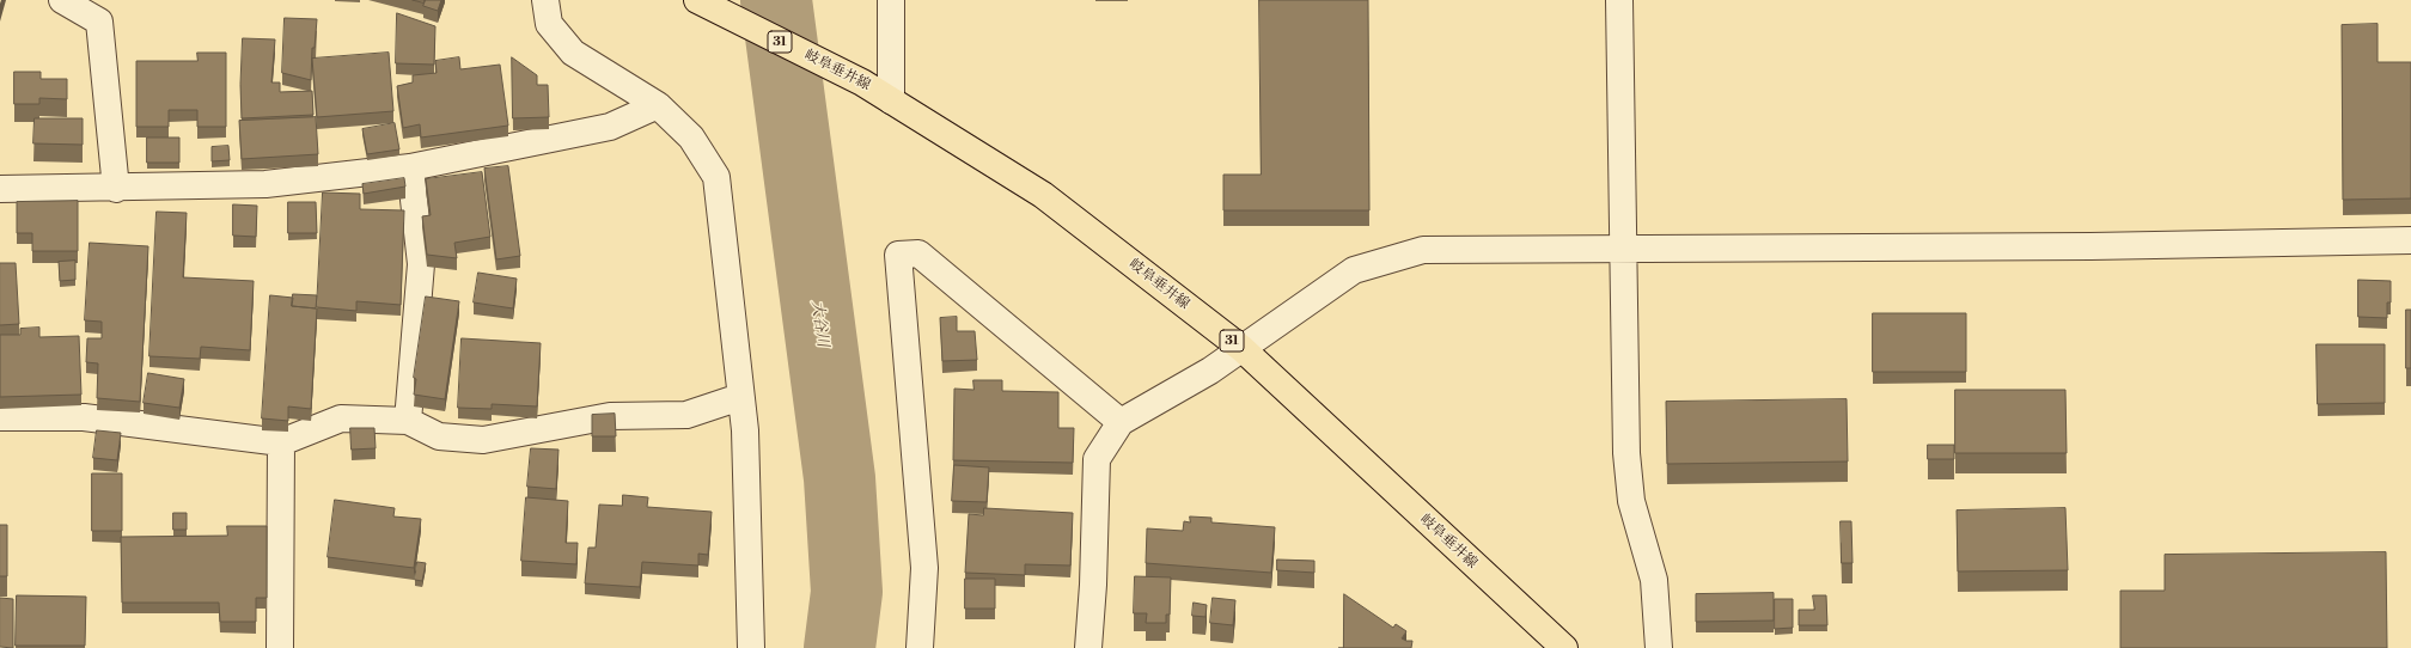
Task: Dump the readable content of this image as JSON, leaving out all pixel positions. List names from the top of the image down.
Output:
{
  "streets": {
    "main road": ["31", "岐阜垂井線"]
  },
  "water": ["大谷川"]
}
